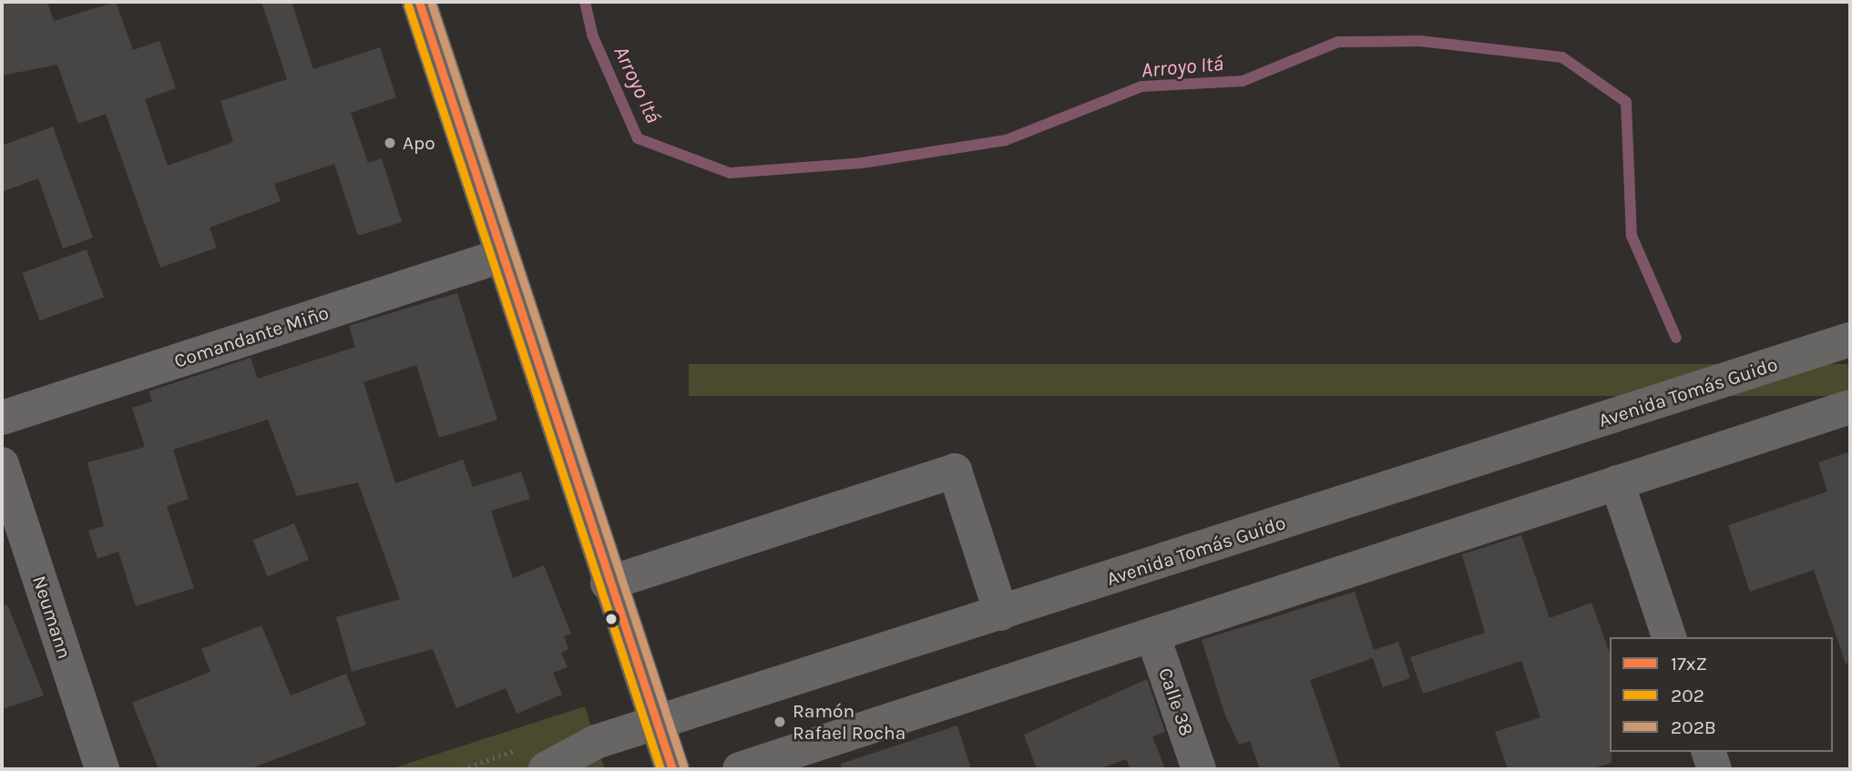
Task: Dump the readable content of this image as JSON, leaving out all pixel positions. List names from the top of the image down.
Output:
{
  "streets": {
    "main road": ["Avenida Tomás Guido"],
    "street": ["Comandante Miño", "Neumann", "Calle 38"]
  },
  "water": ["Arroyo Itá"],
  "places": ["Apo", "Ramón Rafael Rocha"],
  "lines": ["transit line 17xZ", "transit line 202B", "transit line 202"],
  "legend": ["17xZ", "202", "202B"]
}
